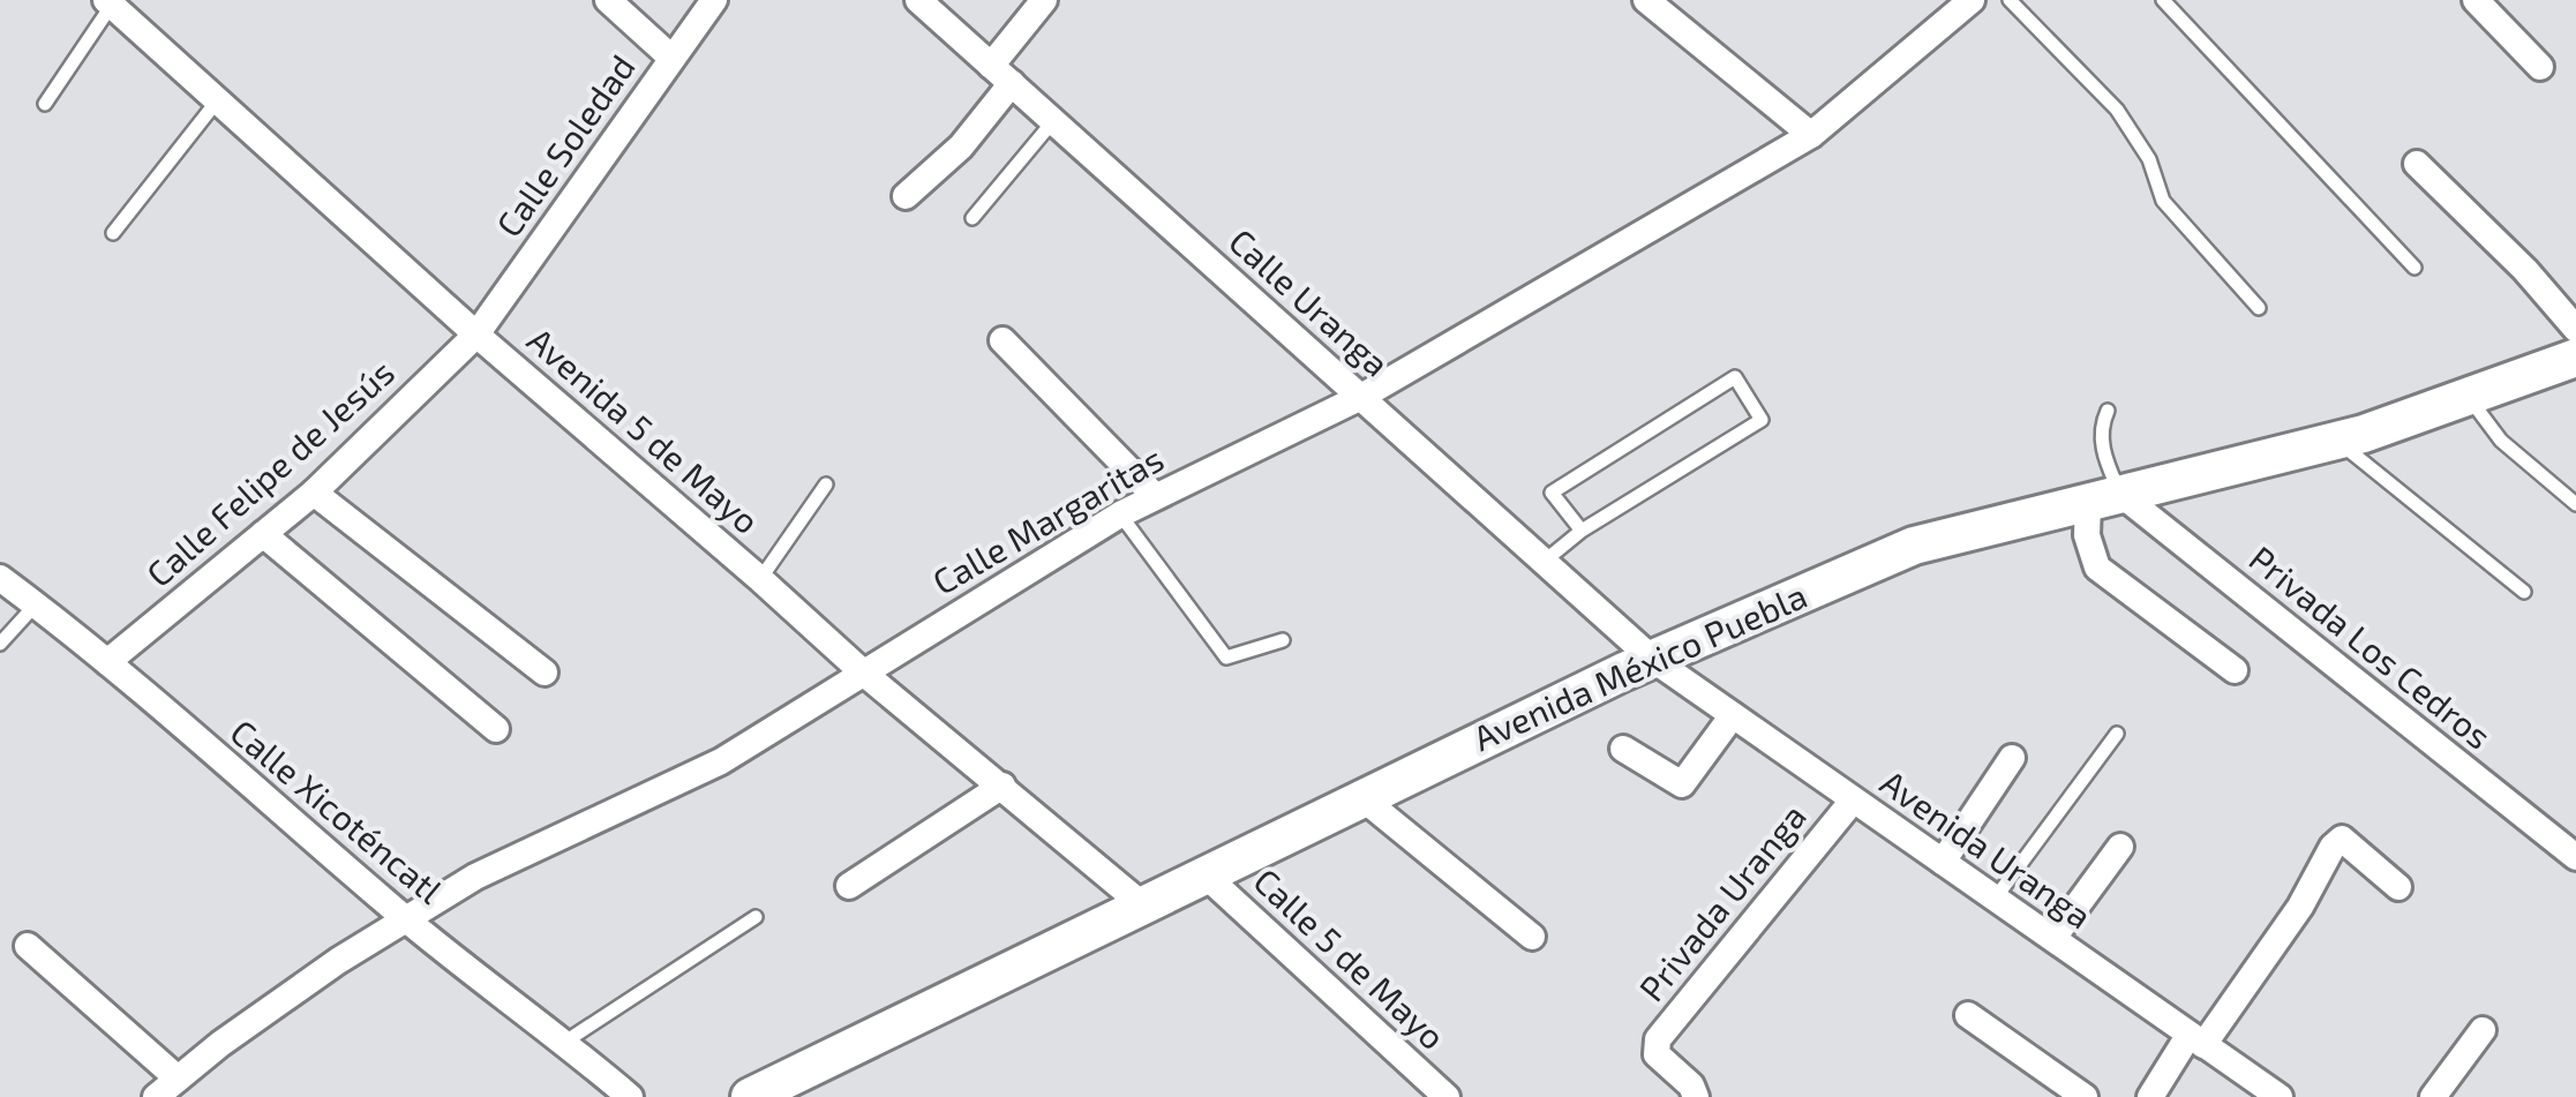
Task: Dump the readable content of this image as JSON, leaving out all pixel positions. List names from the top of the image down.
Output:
{
  "streets": {
    "main road": ["Avenida México Puebla"],
    "street": [
      "Calle Soledad",
      "Calle Uranga",
      "Avenida 5 de Mayo",
      "Calle Felipe de Jesús",
      "Calle Margaritas",
      "Privada Los Cedros",
      "Calle Xicoténcatl",
      "Avenida Uranga",
      "Privada Uranga",
      "Calle 5 de Mayo"
    ]
  },
  "crossings": [
    ["Calle Soledad", "Avenida 5 de Mayo"],
    ["Calle Soledad", "Calle Felipe de Jesús"],
    ["Calle Uranga", "Calle Margaritas"],
    ["Calle Uranga", "Avenida México Puebla"],
    ["Calle Uranga", "Avenida Uranga"],
    ["Avenida 5 de Mayo", "Calle Felipe de Jesús"],
    ["Avenida 5 de Mayo", "Calle Margaritas"],
    ["Avenida 5 de Mayo", "Avenida México Puebla"],
    ["Calle Felipe de Jesús", "Calle Xicoténcatl"],
    ["Calle Margaritas", "Calle Xicoténcatl"],
    ["Privada Los Cedros", "Avenida México Puebla"],
    ["Avenida México Puebla", "Avenida Uranga"],
    ["Avenida México Puebla", "Calle 5 de Mayo"],
    ["Avenida Uranga", "Privada Uranga"]
  ]
}
